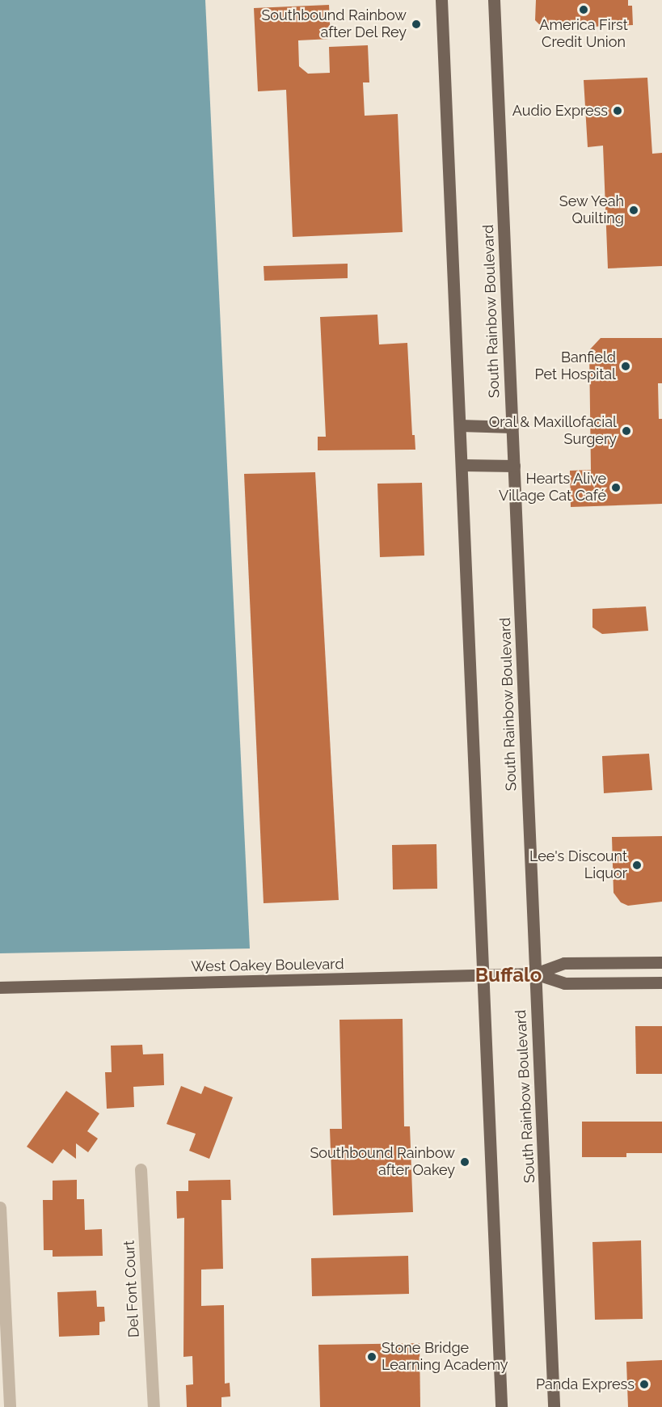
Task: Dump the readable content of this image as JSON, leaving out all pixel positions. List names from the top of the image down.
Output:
{
  "streets": {
    "main road": ["South Rainbow Boulevard", "West Oakey Boulevard"],
    "street": ["Del Font Court"]
  },
  "crossings": [
    ["South Rainbow Boulevard", "West Oakey Boulevard"]
  ],
  "districts": ["Buffalo"],
  "places": [
    "America First Credit Union",
    "Southbound Rainbow after Del Rey",
    "Audio Express",
    "Sew Yeah Quilting",
    "Banfield Pet Hospital",
    "Oral & Maxillofacial Surgery",
    "Hearts Alive Village Cat Café",
    "Lee's Discount Liquor",
    "Southbound Rainbow after Oakey",
    "Stone Bridge Learning Academy",
    "Panda Express"
  ]
}
